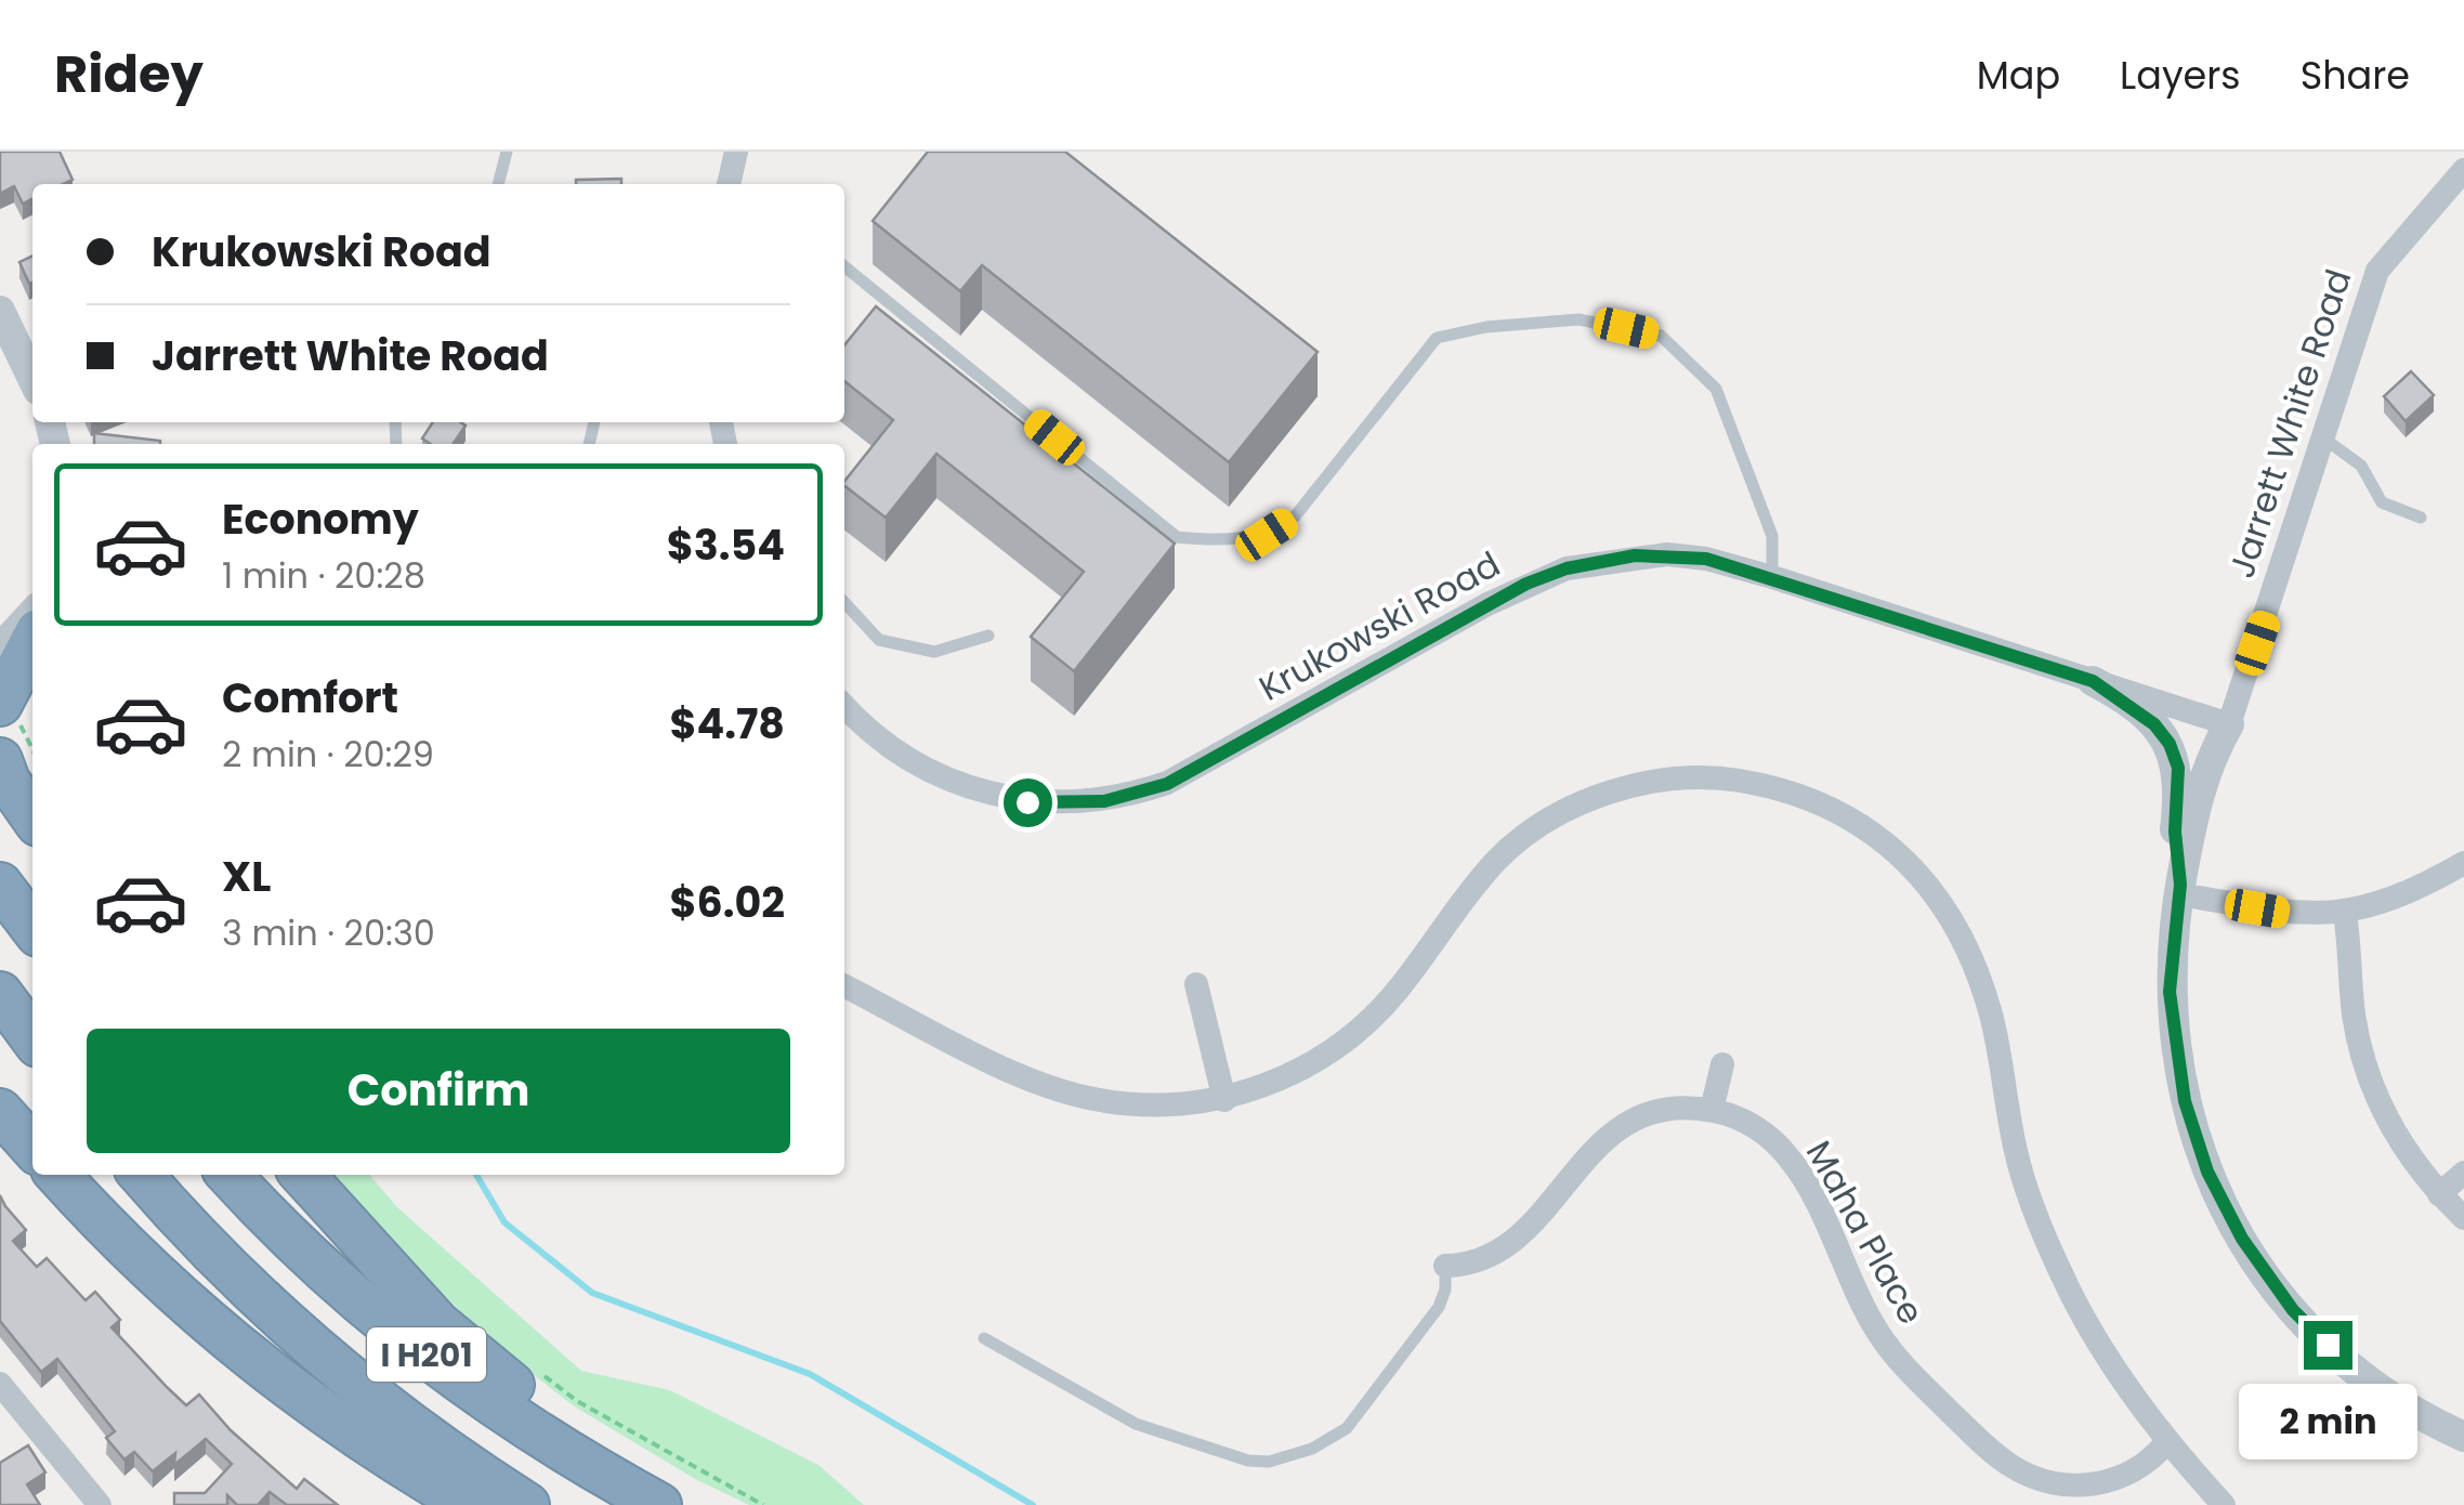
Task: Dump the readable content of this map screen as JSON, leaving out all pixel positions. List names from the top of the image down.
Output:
{
  "streets": {
    "highway": ["I H201"],
    "street": ["Jarrett White Road", "Krukowski Road", "Maha Place"]
  },
  "crossings": [
    ["Jarrett White Road", "Krukowski Road"]
  ],
  "page": {
    "header": "Ridey",
    "nav": ["Map", "Layers", "Share"],
    "banner": ["Krukowski Road", "Jarrett White Road"],
    "list": [
      {
        "name": "Economy",
        "note": "1 min · 20:28",
        "value": "$3.54"
      },
      {
        "name": "Comfort",
        "note": "2 min · 20:29",
        "value": "$4.78"
      },
      {
        "name": "XL",
        "note": "3 min · 20:30",
        "value": "$6.02"
      }
    ],
    "buttons": "Confirm",
    "bubble": "2 min"
  }
}
